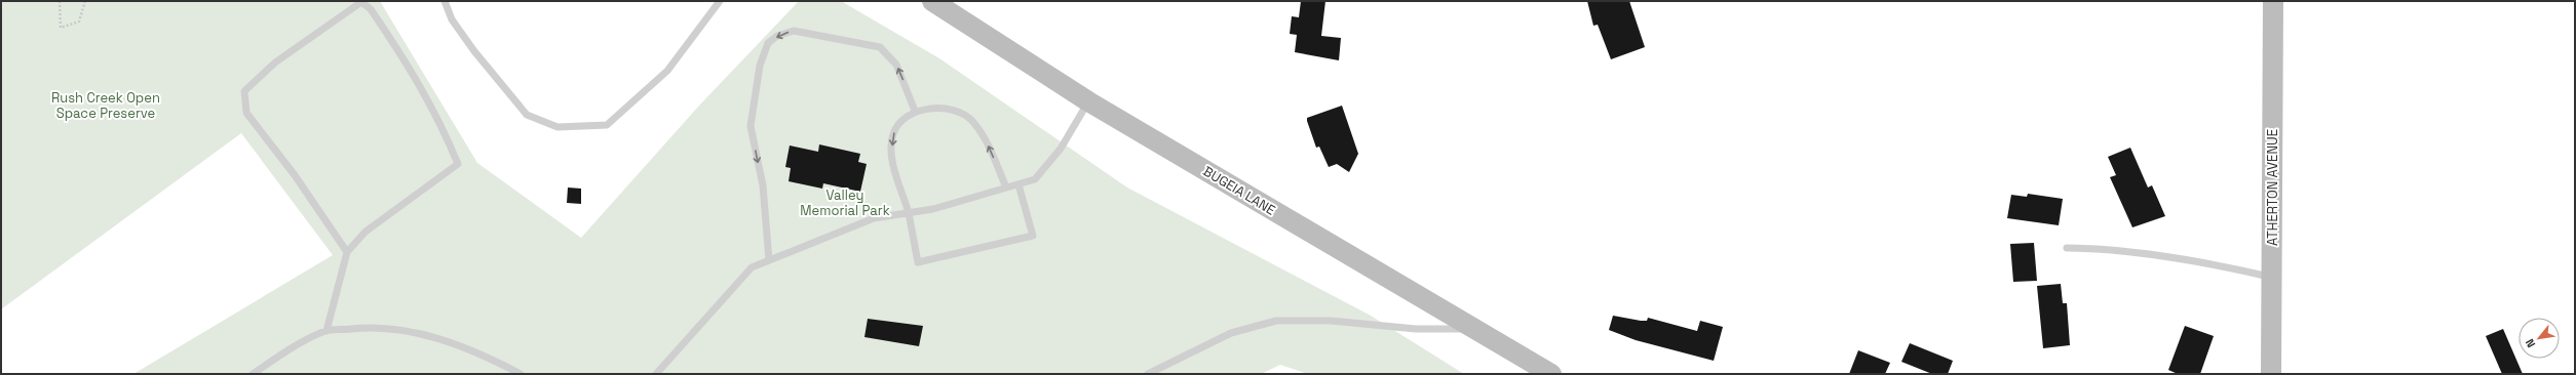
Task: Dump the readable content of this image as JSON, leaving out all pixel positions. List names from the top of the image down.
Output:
{
  "streets": {
    "street": ["ATHERTON AVENUE", "BUGEIA LANE"]
  },
  "parks": ["Rush Creek Open Space Preserve", "Valley Memorial Park"],
  "north": "bottom left"
}
